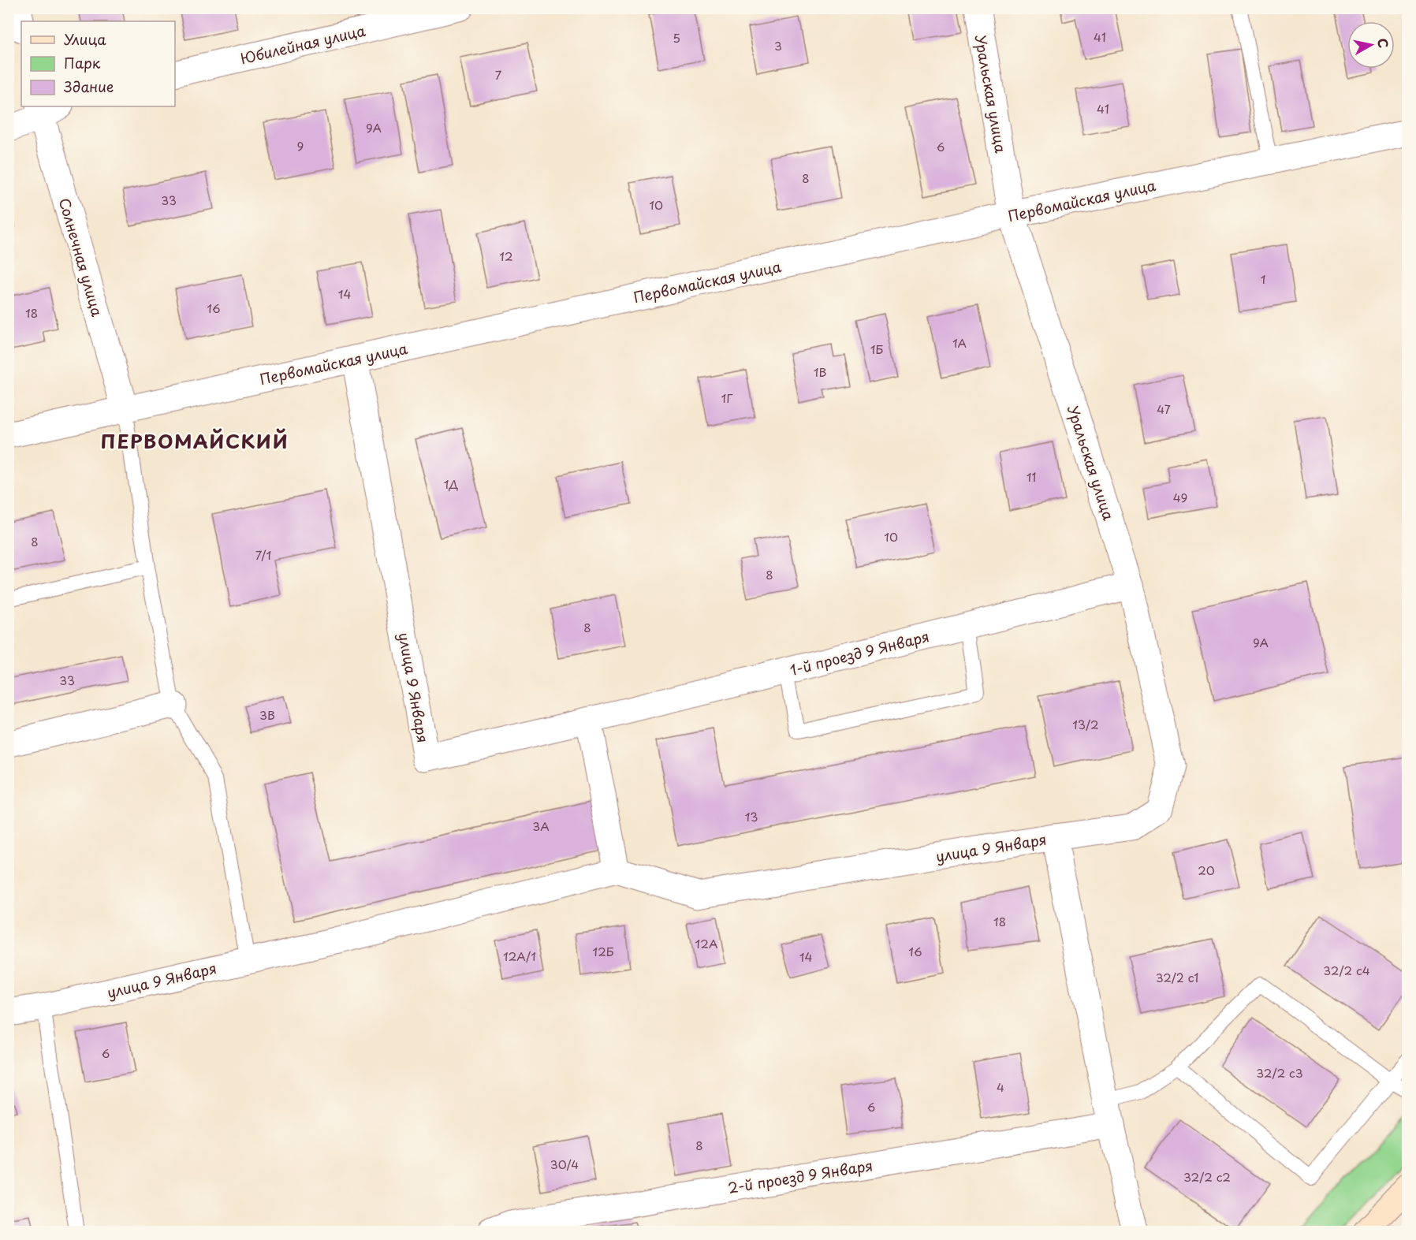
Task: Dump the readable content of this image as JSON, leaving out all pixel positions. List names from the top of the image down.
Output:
{
  "streets": {
    "street": [
      "Юбилейная улица",
      "Уральская улица",
      "Первомайская улица",
      "Солнечная улица",
      "1-й проезд 9 Января",
      "улица 9 Января",
      "2-й проезд 9 Января"
    ]
  },
  "crossings": [
    ["Уральская улица", "Первомайская улица"],
    ["Уральская улица", "1-й проезд 9 Января"],
    ["Уральская улица", "улица 9 Января"],
    ["Первомайская улица", "Солнечная улица"],
    ["Первомайская улица", "улица 9 Января"],
    ["1-й проезд 9 Января", "улица 9 Января"],
    ["улица 9 Января", "2-й проезд 9 Января"]
  ],
  "districts": ["ПЕРВОМАЙСКИЙ"],
  "house_numbers": [
    "41",
    "5",
    "3",
    "7",
    "41",
    "9А",
    "9",
    "6",
    "8",
    "33",
    "10",
    "12",
    "1",
    "14",
    "16",
    "18",
    "1А",
    "1Б",
    "1В",
    "1Г",
    "47",
    "11",
    "1Д",
    "49",
    "10",
    "8",
    "7/1",
    "8",
    "8",
    "9А",
    "33",
    "3В",
    "13/2",
    "13",
    "3А",
    "20",
    "18",
    "12А",
    "12Б",
    "16",
    "12А/1",
    "14",
    "32/2 с4",
    "32/2 c1",
    "6",
    "32/2 с3",
    "4",
    "6",
    "8",
    "30/4",
    "32/2 с2"
  ],
  "legend": ["Улица", "Парк", "Здание"],
  "north": "right"
}
